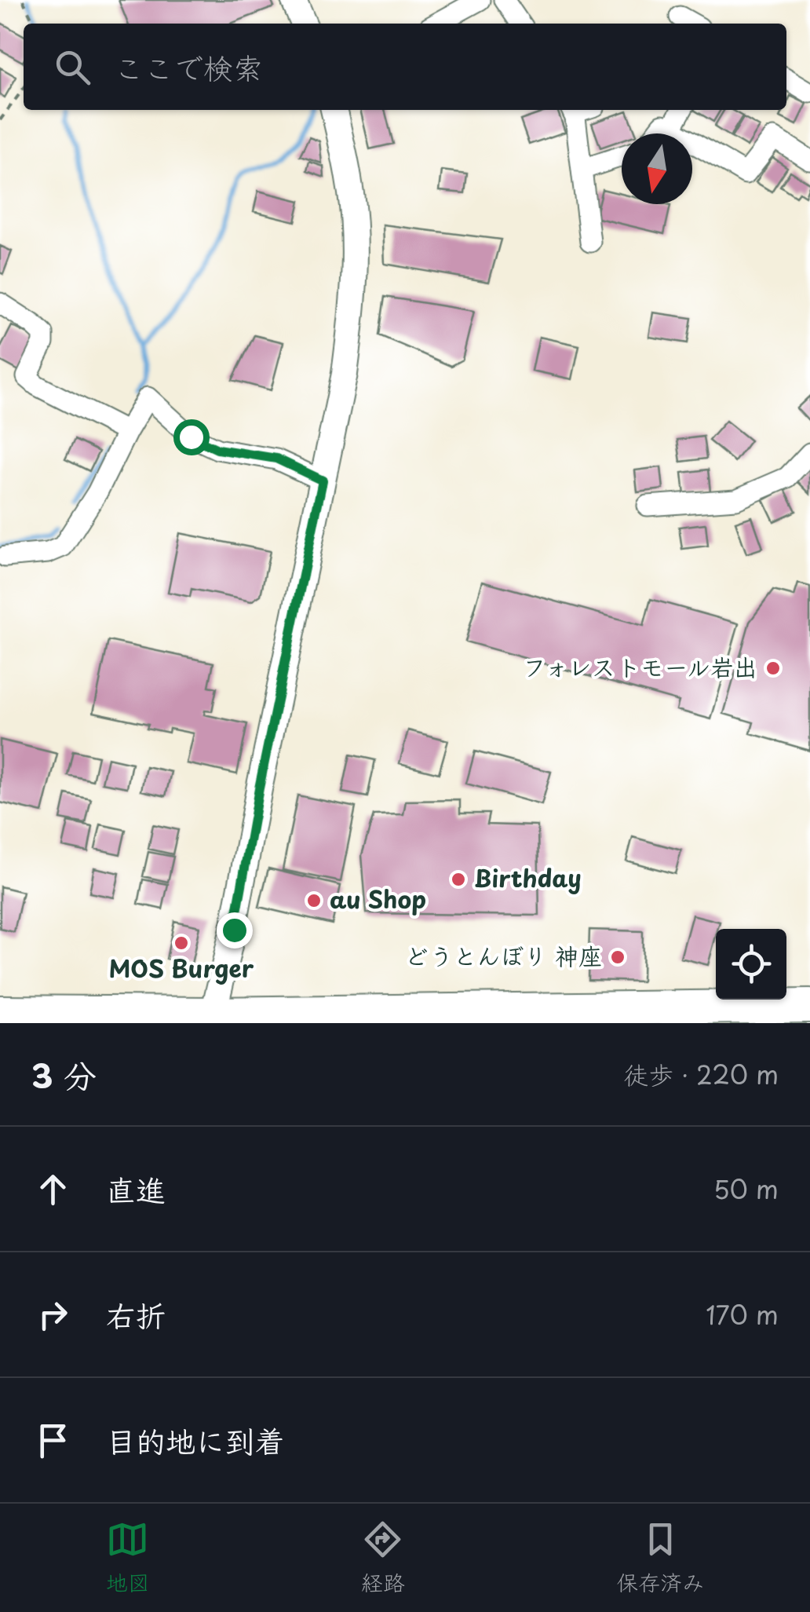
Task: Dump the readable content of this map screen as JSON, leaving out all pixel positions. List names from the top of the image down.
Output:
{
  "places": [
    "フォレストモール岩出",
    "Birthday",
    "au Shop",
    "MOS Burger",
    "どうとんぼり 神座"
  ],
  "north": "bottom",
  "page": {
    "search": "ここで検索",
    "heading": ["3 分", "徒歩 · 220 m"],
    "list": [
      ["直進", "50 m"],
      ["右折", "170 m"],
      "目的地に到着"
    ],
    "nav": ["地図", "経路", "保存済み"]
  }
}
